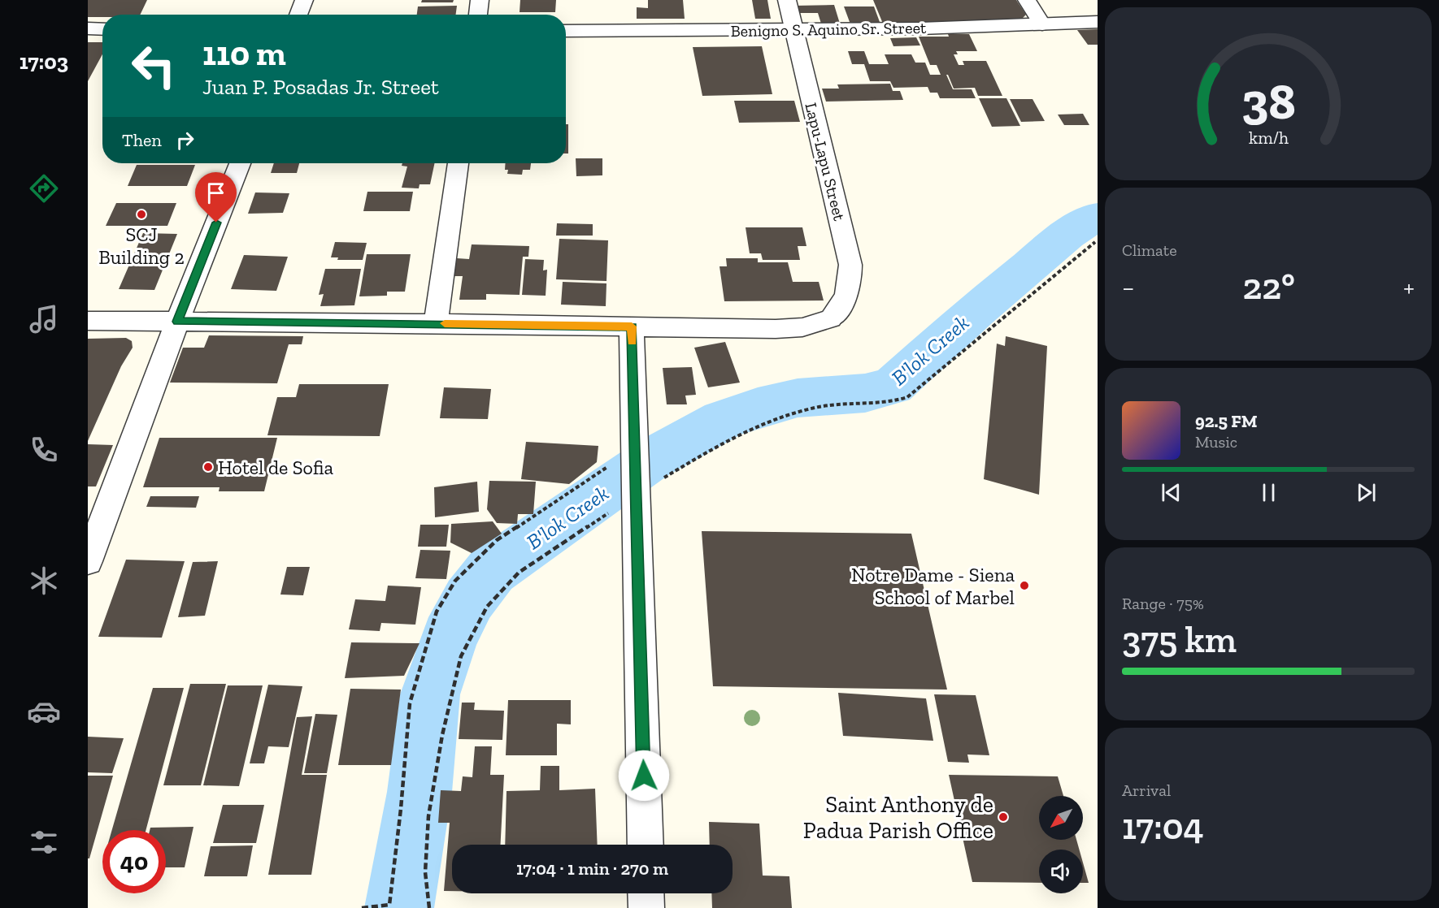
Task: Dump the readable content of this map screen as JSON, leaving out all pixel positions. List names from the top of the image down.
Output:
{
  "streets": {
    "street": ["Benigno S. Aquino Sr. Street", "Lapu-Lapu Street"]
  },
  "crossings": [
    ["Benigno S. Aquino Sr. Street", "Lapu-Lapu Street"]
  ],
  "water": ["B'lok Creek"],
  "places": [
    "SCJ Building 2",
    "Hotel de Sofia",
    "Notre Dame - Siena School of Marbel",
    "Saint Anthony de Padua Parish Office"
  ],
  "north": "bottom left",
  "page": {
    "tabs": "17:03",
    "turn": ["110 m", "Juan P. Posadas Jr. Street"],
    "then": "Then",
    "tile": [
      "Climate",
      ["Range · 75%", "375 km"],
      ["Arrival", "17:04"]
    ],
    "heat": ["−", "22°", "+"],
    "song": ["92.5 FM", "Music"],
    "limit": "40",
    "trip": "17:04 · 1 min · 270 m",
    "gauge": ["38", "km/h"]
  }
}
